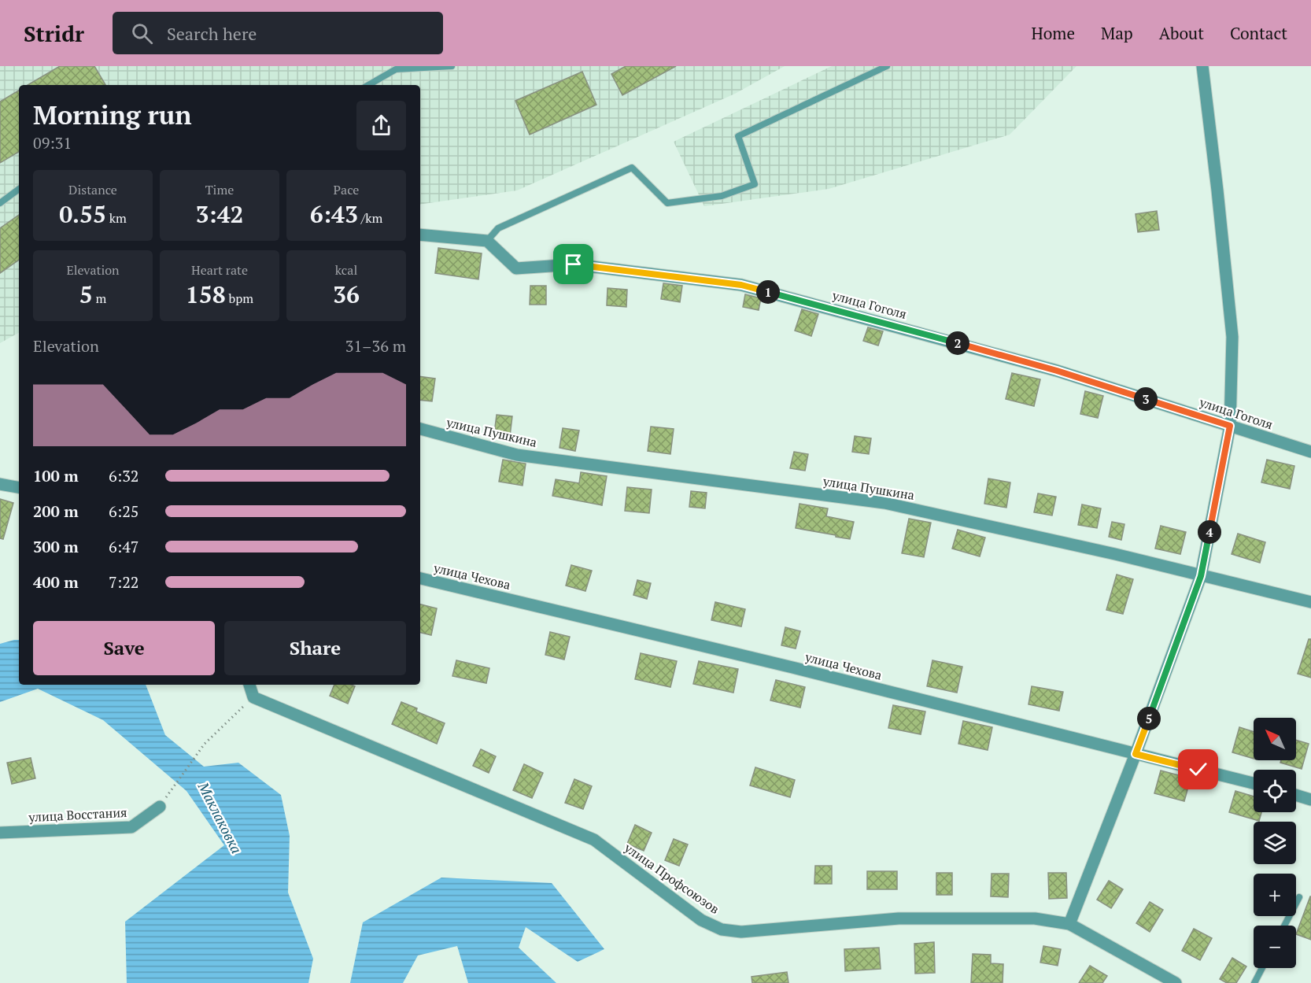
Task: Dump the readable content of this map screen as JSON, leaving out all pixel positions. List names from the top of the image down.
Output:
{
  "streets": {
    "street": [
      "улица Гоголя",
      "улица Пушкина",
      "улица Чехова",
      "улица Восстания",
      "улица Профсоюзов"
    ]
  },
  "water": ["Маклаковка"],
  "north": "top left",
  "page": {
    "header": "Stridr",
    "search": "Search here",
    "nav": [
      "Home",
      "Map",
      "About",
      "Contact"
    ],
    "heading": ["Morning run", "09:31"],
    "stats": [
      ["Distance", "0.55 km"],
      ["Time", "3:42"],
      ["Pace", "6:43 /km"],
      ["Elevation", "5 m"],
      ["Heart rate", "158 bpm"],
      ["kcal", "36"]
    ],
    "pins": [
      "1",
      "2",
      "3",
      "4",
      "5"
    ],
    "chart": ["Elevation", "31–36 m"],
    "list": [
      {
        "name": "100 m",
        "note": "6:32"
      },
      {
        "name": "200 m",
        "note": "6:25"
      },
      {
        "name": "300 m",
        "note": "6:47"
      },
      {
        "name": "400 m",
        "note": "7:22"
      }
    ],
    "buttons": ["Save", "Share"],
    "map_buttons": ["+", "−"]
  }
}
